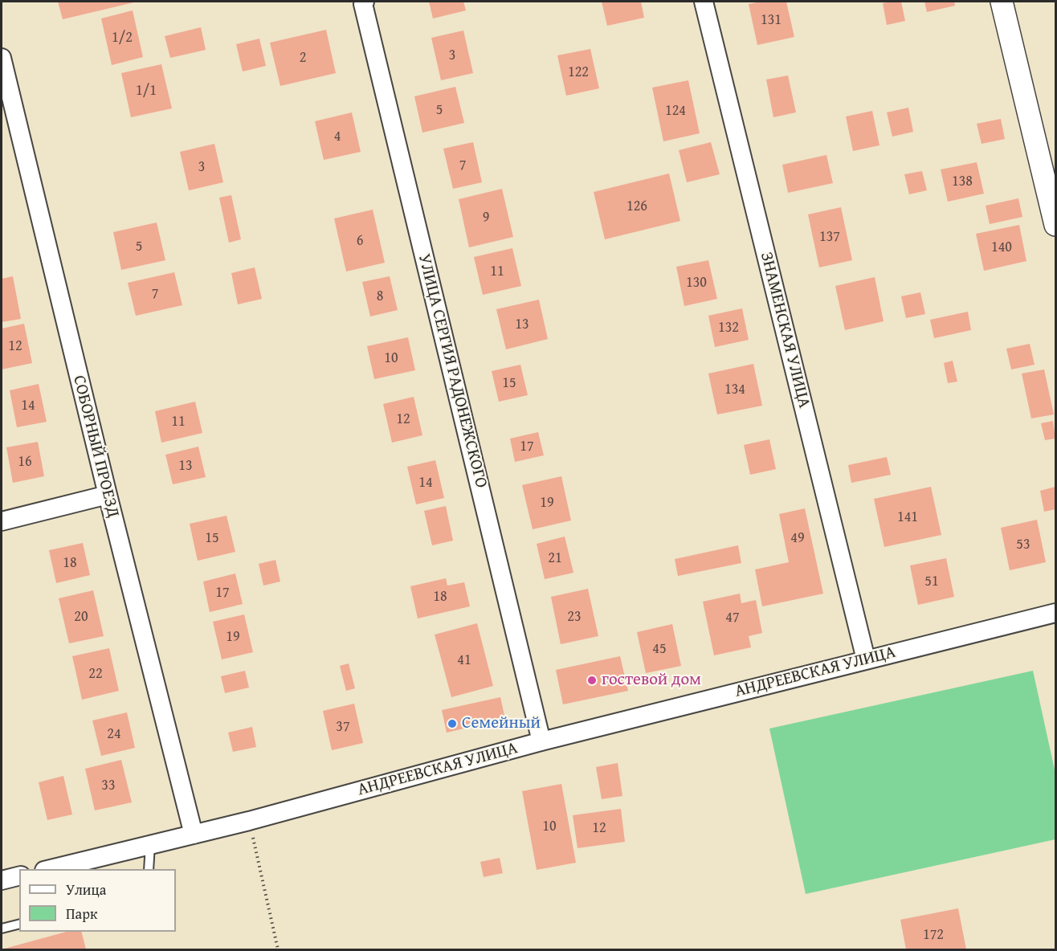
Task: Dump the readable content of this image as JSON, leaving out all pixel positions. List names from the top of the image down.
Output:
{
  "streets": {
    "street": [
      "ЗНАМЕНСКАЯ УЛИЦА",
      "УЛИЦА СЕРГИЯ РАДОНЕЖСКОГО",
      "СОБОРНЫЙ ПРОЕЗД",
      "АНДРЕЕВСКАЯ УЛИЦА"
    ]
  },
  "crossings": [
    ["ЗНАМЕНСКАЯ УЛИЦА", "АНДРЕЕВСКАЯ УЛИЦА"],
    ["УЛИЦА СЕРГИЯ РАДОНЕЖСКОГО", "АНДРЕЕВСКАЯ УЛИЦА"],
    ["СОБОРНЫЙ ПРОЕЗД", "АНДРЕЕВСКАЯ УЛИЦА"]
  ],
  "places": ["гостевой дом", "Семейный"],
  "house_numbers": [
    "131",
    "1/2",
    "3",
    "2",
    "122",
    "1/1",
    "5",
    "124",
    "4",
    "7",
    "3",
    "138",
    "126",
    "9",
    "137",
    "6",
    "5",
    "140",
    "11",
    "130",
    "7",
    "8",
    "13",
    "132",
    "12",
    "10",
    "15",
    "134",
    "14",
    "12",
    "11",
    "17",
    "16",
    "13",
    "14",
    "19",
    "141",
    "15",
    "49",
    "53",
    "21",
    "18",
    "51",
    "17",
    "18",
    "20",
    "23",
    "47",
    "19",
    "45",
    "41",
    "22",
    "37",
    "24",
    "33",
    "10",
    "12",
    "172"
  ],
  "legend": ["Улица", "Парк"]
}
